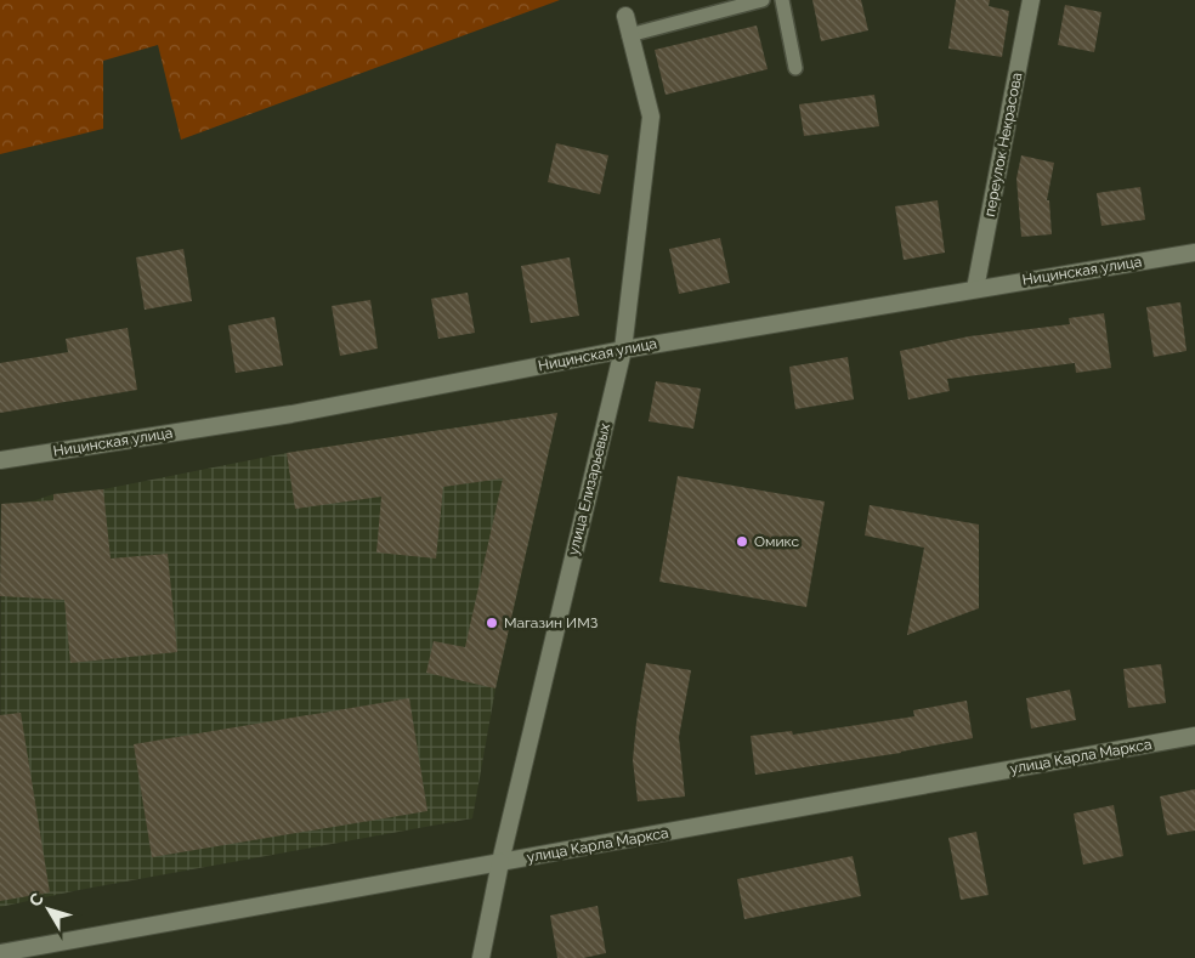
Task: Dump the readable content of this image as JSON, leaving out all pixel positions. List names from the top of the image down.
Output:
{
  "streets": {
    "street": [
      "переулок Некрасова",
      "Ницинская улица",
      "улица Елизарьевых",
      "улица Карла Маркса"
    ]
  },
  "crossings": [
    ["переулок Некрасова", "Ницинская улица"],
    ["Ницинская улица", "улица Елизарьевых"],
    ["улица Елизарьевых", "улица Карла Маркса"]
  ],
  "places": ["Омикс", "Магазин ИМЗ"],
  "north": "top left"
}
